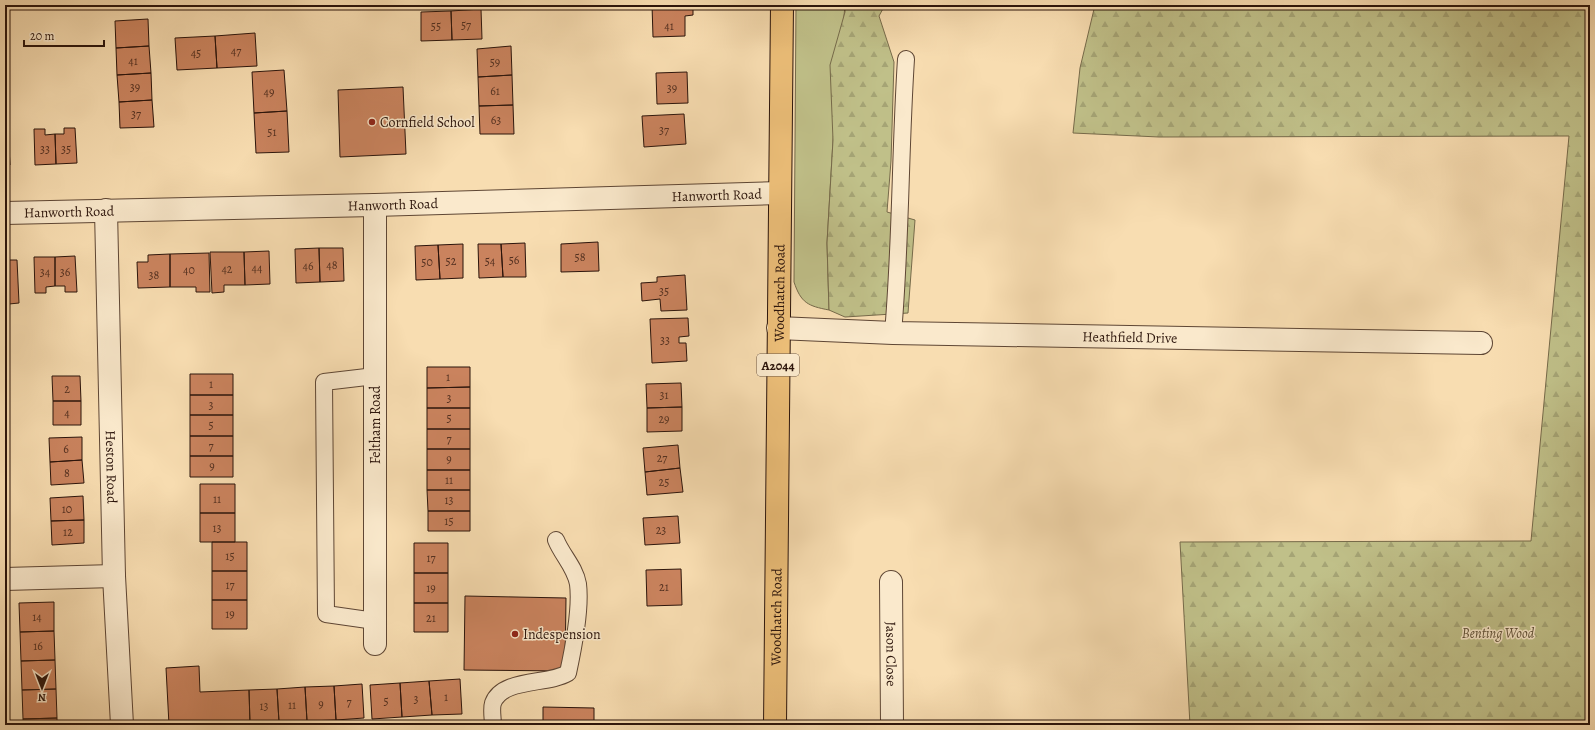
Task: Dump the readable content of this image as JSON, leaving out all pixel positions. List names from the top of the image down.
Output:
{
  "streets": {
    "main road": ["Woodhatch Road", "A2044"],
    "street": [
      "Hanworth Road",
      "Heathfield Drive",
      "Feltham Road",
      "Heston Road",
      "Jason Close"
    ]
  },
  "crossings": [
    ["Hanworth Road", "Woodhatch Road"],
    ["Hanworth Road", "Feltham Road"],
    ["Hanworth Road", "Heston Road"],
    ["Woodhatch Road", "Heathfield Drive"]
  ],
  "parks": ["Benting Wood"],
  "places": ["Cornfield School", "Indespension"],
  "house_numbers": [
    "57",
    "55",
    "41",
    "47",
    "45",
    "41",
    "59",
    "39",
    "39",
    "61",
    "49",
    "37",
    "63",
    "37",
    "51",
    "33",
    "35",
    "58",
    "56",
    "52",
    "54",
    "50",
    "48",
    "46",
    "44",
    "42",
    "40",
    "34",
    "36",
    "38",
    "35",
    "33",
    "1",
    "1",
    "2",
    "31",
    "3",
    "3",
    "4",
    "5",
    "29",
    "5",
    "7",
    "7",
    "6",
    "27",
    "9",
    "9",
    "8",
    "11",
    "25",
    "11",
    "13",
    "10",
    "15",
    "13",
    "23",
    "12",
    "15",
    "17",
    "17",
    "21",
    "19",
    "19",
    "14",
    "21",
    "16",
    "1",
    "3",
    "5",
    "7",
    "9",
    "11",
    "13"
  ],
  "scale_bar": "20 m",
  "north": "bottom"
}
